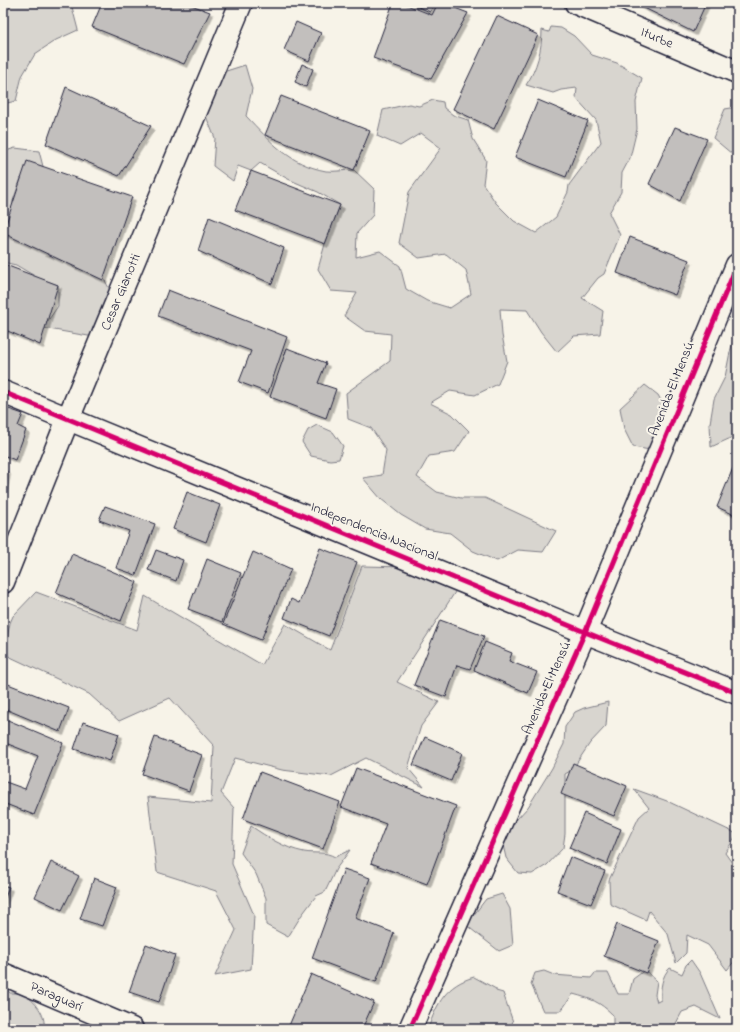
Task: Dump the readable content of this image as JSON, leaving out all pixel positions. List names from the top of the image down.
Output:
{
  "streets": {
    "street": [
      "Iturbe",
      "Cesar Gianotti",
      "Avenida El Mensú",
      "Independencia Nacional",
      "Paraguarí"
    ]
  },
  "crossings": [
    ["Cesar Gianotti", "Independencia Nacional"],
    ["Avenida El Mensú", "Independencia Nacional"]
  ]
}
